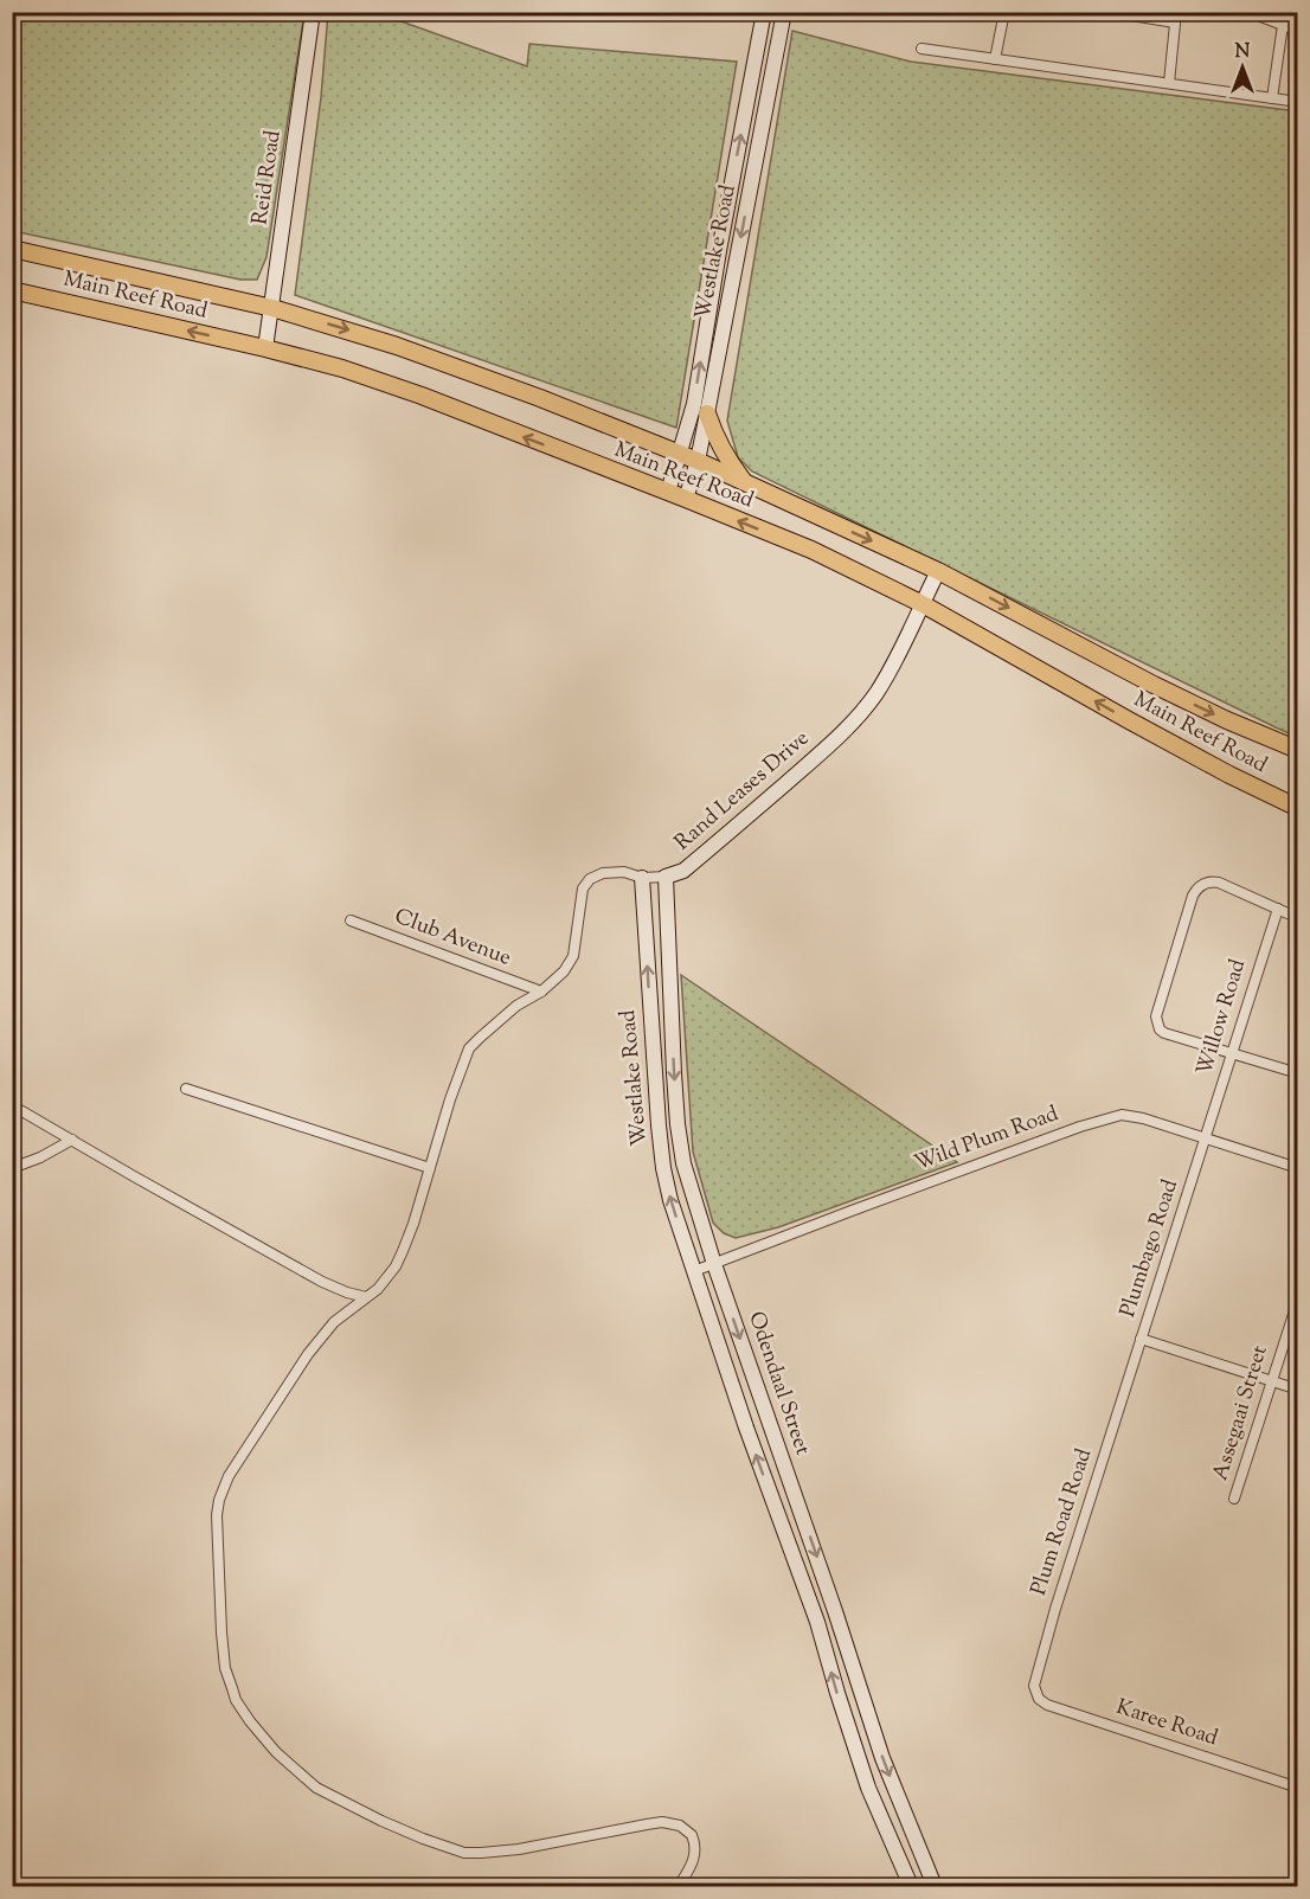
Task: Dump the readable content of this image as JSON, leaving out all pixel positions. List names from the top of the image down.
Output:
{
  "streets": {
    "main road": ["Main Reef Road"],
    "street": [
      "Reid Road",
      "Westlake Road",
      "Rand Leases Drive",
      "Club Avenue",
      "Willow Road",
      "Wild Plum Road",
      "Plumbago Road",
      "Odendaal Street",
      "Assegaai Street",
      "Plum Road Road",
      "Karee Road"
    ]
  },
  "crossings": [
    ["Reid Road", "Main Reef Road"],
    ["Westlake Road", "Main Reef Road"],
    ["Westlake Road", "Rand Leases Drive"],
    ["Westlake Road", "Wild Plum Road"],
    ["Westlake Road", "Odendaal Street"],
    ["Main Reef Road", "Rand Leases Drive"],
    ["Rand Leases Drive", "Club Avenue"],
    ["Rand Leases Drive", "Odendaal Street"],
    ["Willow Road", "Wild Plum Road"],
    ["Willow Road", "Plumbago Road"],
    ["Wild Plum Road", "Plumbago Road"],
    ["Wild Plum Road", "Odendaal Street"],
    ["Plumbago Road", "Plum Road Road"],
    ["Plum Road Road", "Karee Road"]
  ],
  "north": "top"
}
